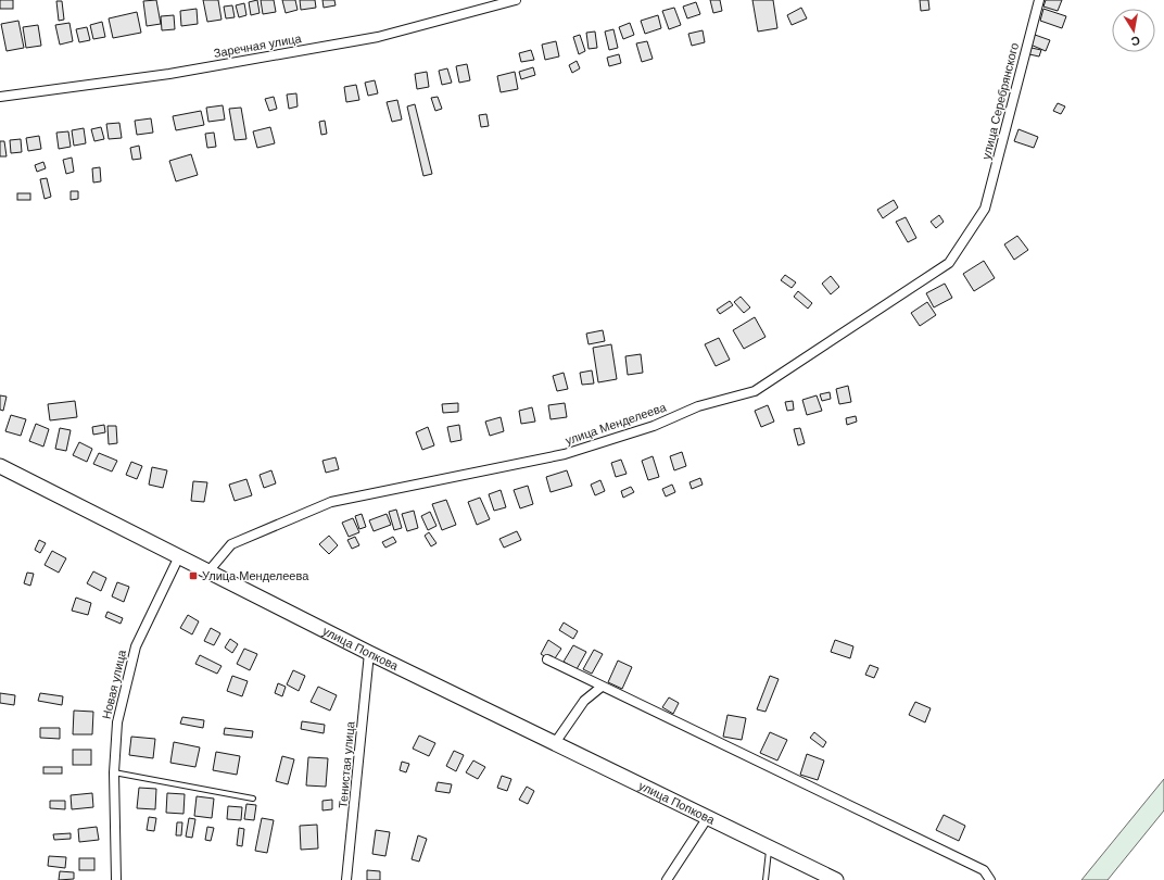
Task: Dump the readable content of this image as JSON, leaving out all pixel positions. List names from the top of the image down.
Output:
{
  "streets": {
    "main road": ["улица Попкова"],
    "street": [
      "Заречная улица",
      "улица Серебрянского",
      "улица Менделеева",
      "Новая улица",
      "Тенистая улица"
    ]
  },
  "crossings": [
    ["улица Серебрянского", "улица Менделеева"],
    ["улица Менделеева", "улица Попкова"],
    ["улица Попкова", "Новая улица"],
    ["улица Попкова", "Тенистая улица"]
  ],
  "places": {
    "transit": ["Улица Менделеева"]
  },
  "north": "bottom"
}
